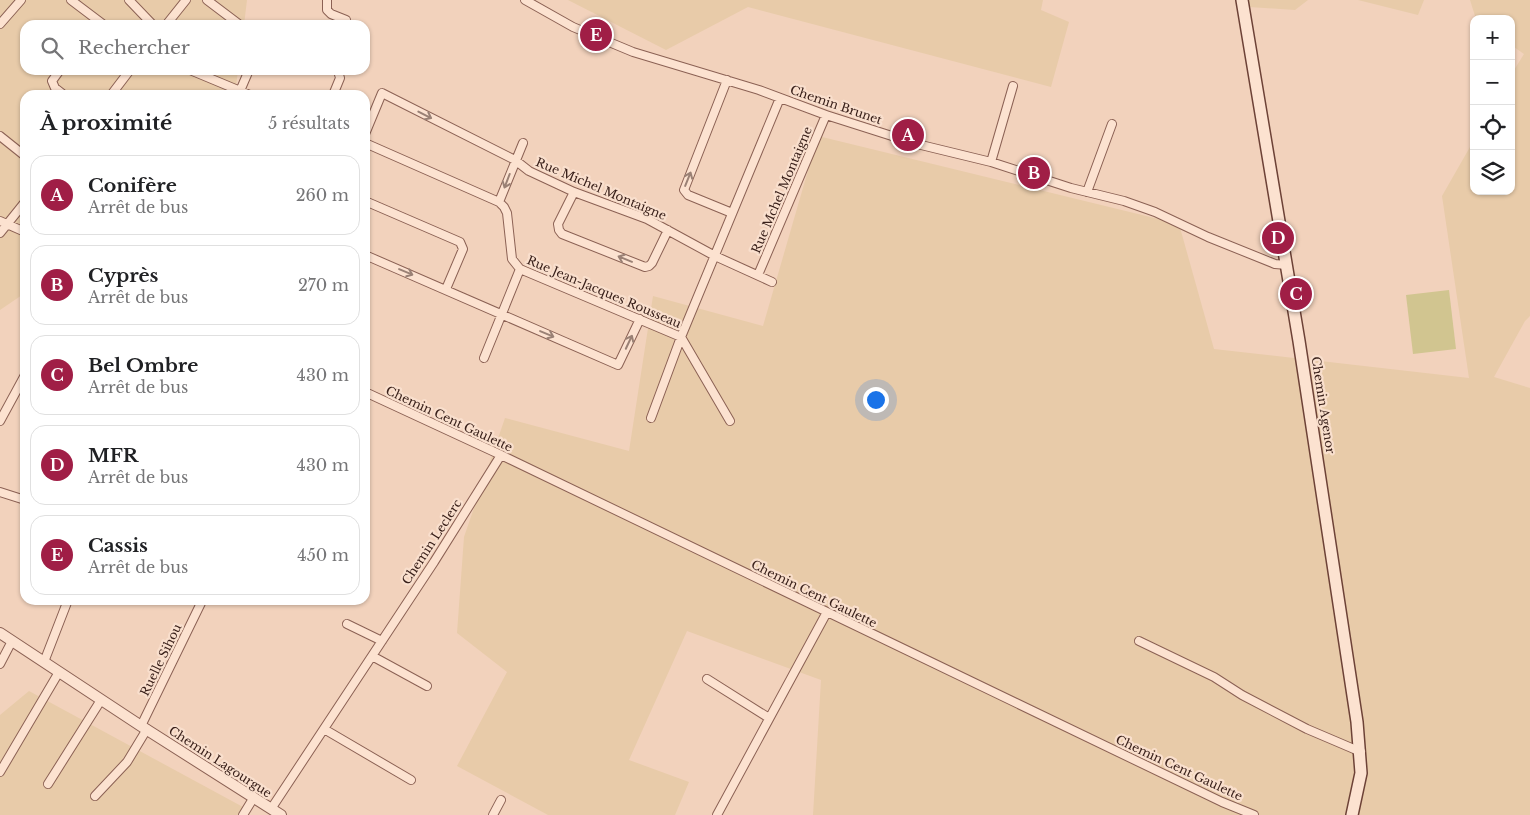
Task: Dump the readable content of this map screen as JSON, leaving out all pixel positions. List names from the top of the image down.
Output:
{
  "streets": {
    "main road": ["Chemin Agenor"],
    "street": [
      "Chemin Brunet",
      "Rue Michel Montaigne",
      "Rue Mchel Montaigne",
      "Rue Jean-Jacques Rousseau",
      "Chemin Cent Gaulette",
      "Chemin Leclerc",
      "Ruelle Sihou",
      "Chemin Lagourgue"
    ]
  },
  "crossings": [
    ["Chemin Brunet", "Rue Mchel Montaigne"],
    ["Chemin Brunet", "Chemin Agenor"],
    ["Rue Michel Montaigne", "Rue Mchel Montaigne"],
    ["Chemin Cent Gaulette", "Chemin Leclerc"],
    ["Chemin Leclerc", "Chemin Lagourgue"],
    ["Ruelle Sihou", "Chemin Lagourgue"]
  ],
  "page": {
    "map_buttons": ["+", "−"],
    "pins": [
      "E",
      "A",
      "B",
      "D",
      "C"
    ],
    "search": "Rechercher",
    "heading": ["À proximité", "5 résultats"],
    "list": [
      {
        "mark": "A",
        "name": "Conifère",
        "note": "Arrêt de bus",
        "value": "260 m"
      },
      {
        "mark": "B",
        "name": "Cyprès",
        "note": "Arrêt de bus",
        "value": "270 m"
      },
      {
        "mark": "C",
        "name": "Bel Ombre",
        "note": "Arrêt de bus",
        "value": "430 m"
      },
      {
        "mark": "D",
        "name": "MFR",
        "note": "Arrêt de bus",
        "value": "430 m"
      },
      {
        "mark": "E",
        "name": "Cassis",
        "note": "Arrêt de bus",
        "value": "450 m"
      }
    ]
  }
}
